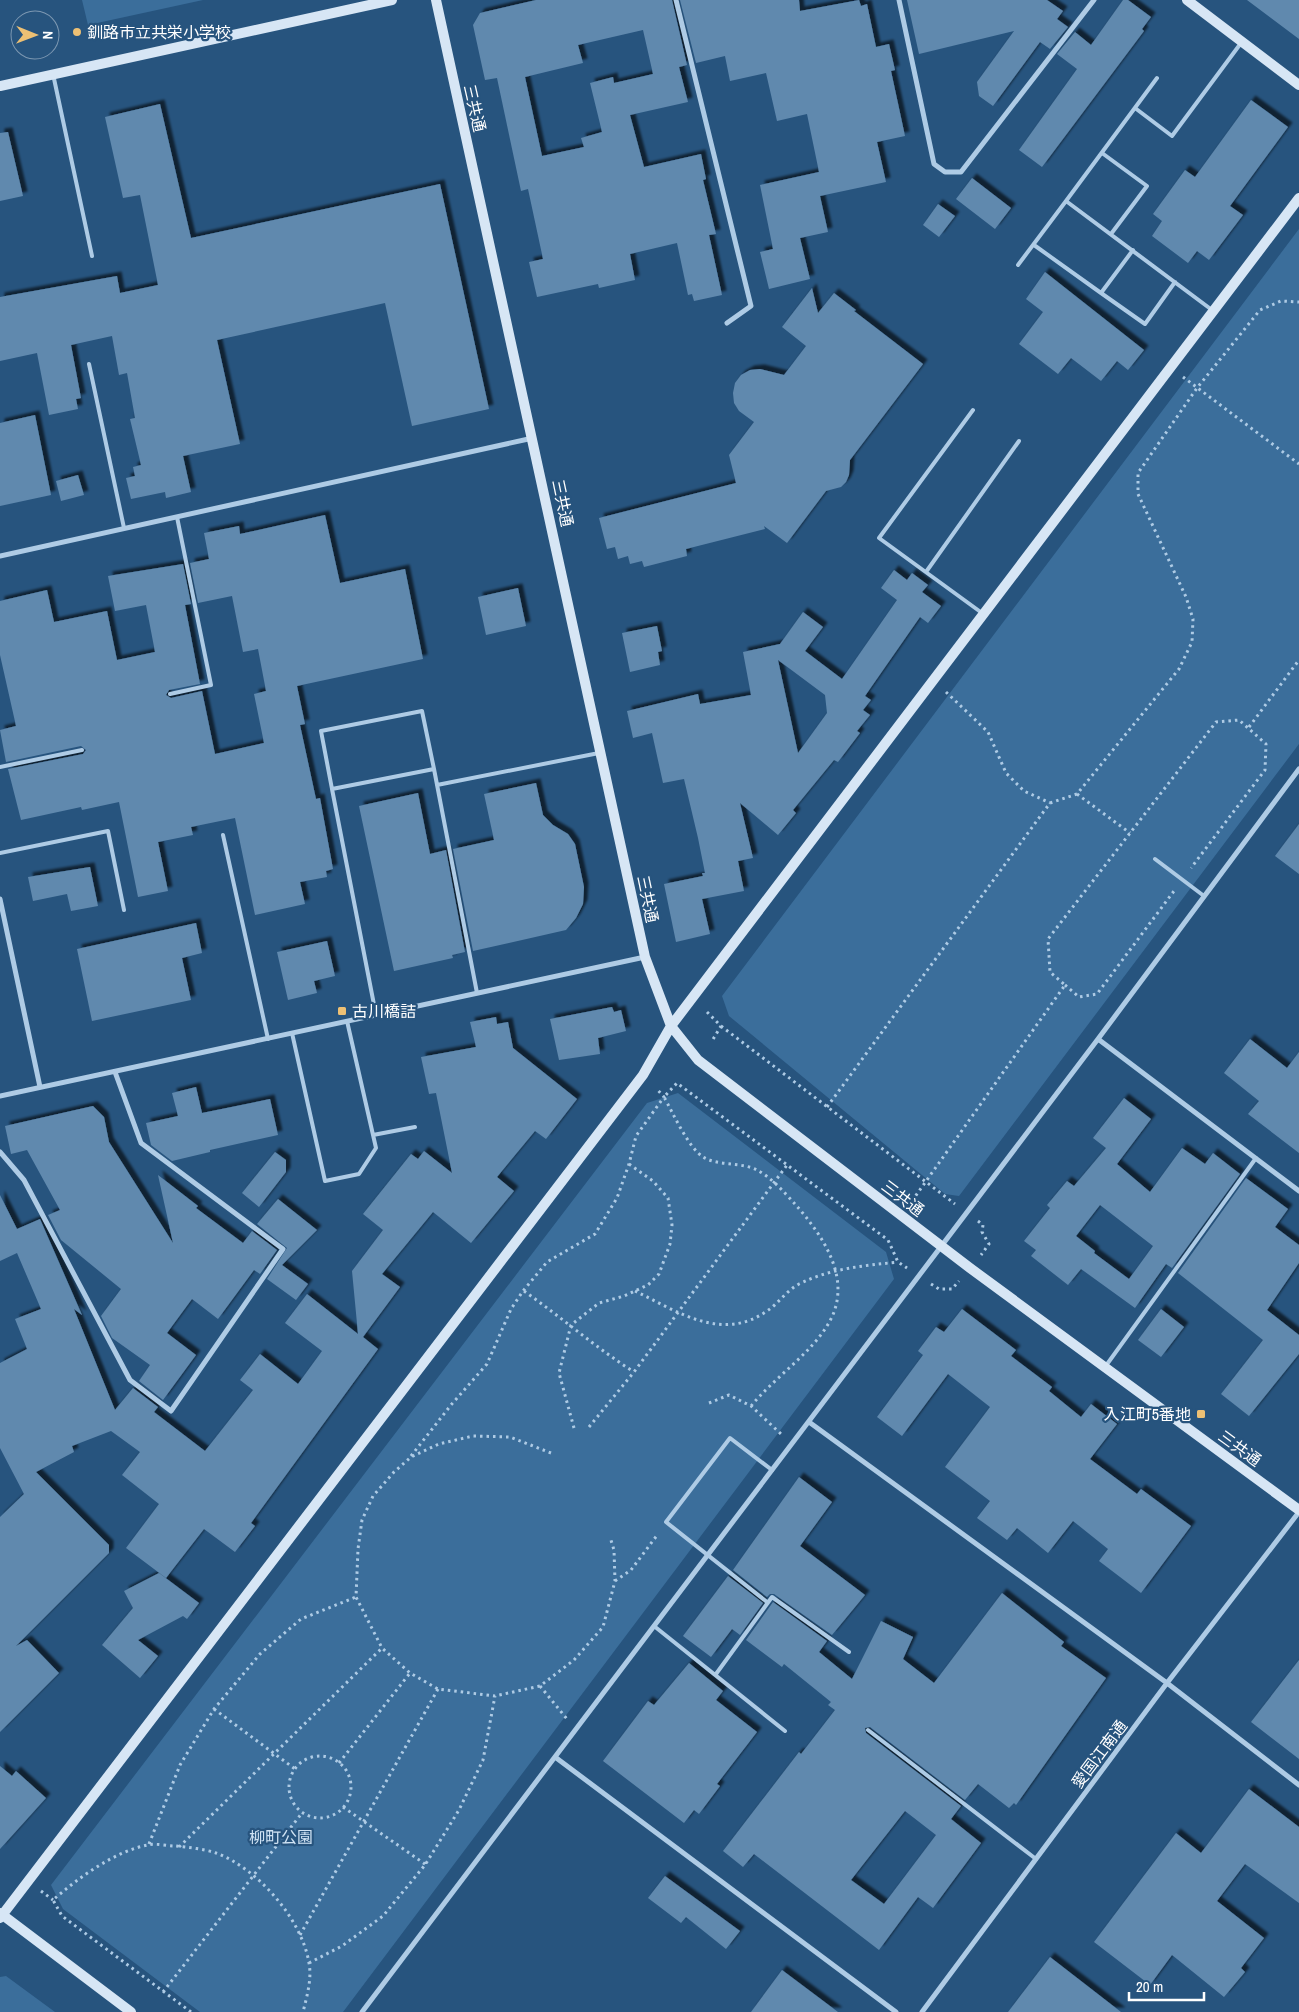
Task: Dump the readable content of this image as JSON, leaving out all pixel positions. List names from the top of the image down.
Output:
{
  "streets": {
    "street": ["三共通", "愛国江南通"]
  },
  "crossings": [
    ["三共通", "愛国江南通"]
  ],
  "parks": ["柳町公園"],
  "places": {
    "other": ["釧路市立共栄小学校"],
    "transit": ["古川橋詰", "入江町5番地"]
  },
  "scale_bar": "20 m",
  "north": "right"
}
